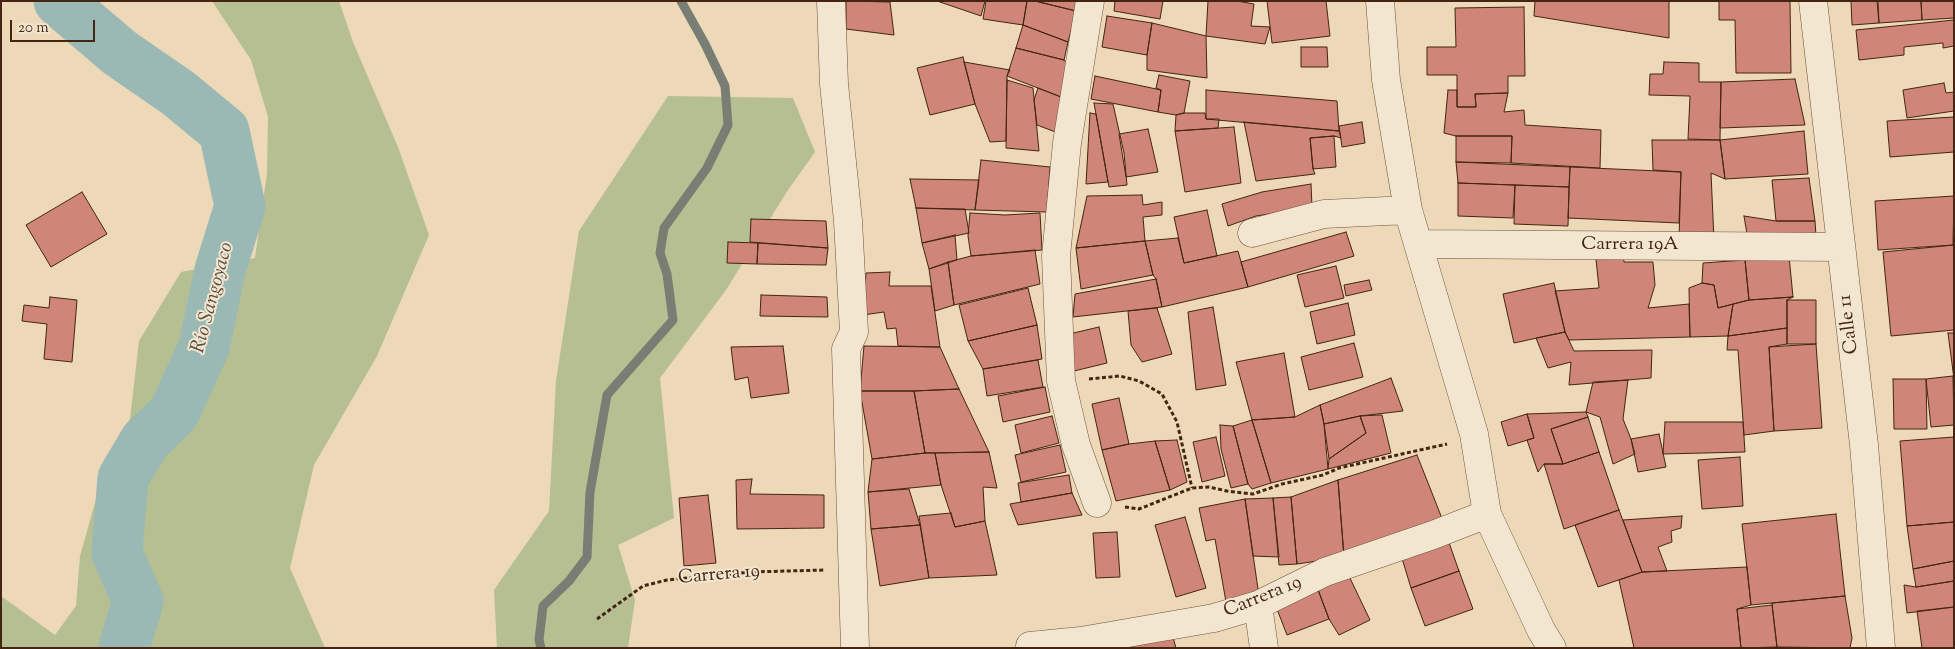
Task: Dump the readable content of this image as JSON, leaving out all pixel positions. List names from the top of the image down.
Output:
{
  "streets": {
    "street": ["Carrera 19A", "Calle 11", "Carrera 19"]
  },
  "crossings": [
    ["Carrera 19A", "Calle 11"]
  ],
  "water": ["Río Sangoyaco"],
  "scale_bar": "20 m"
}
